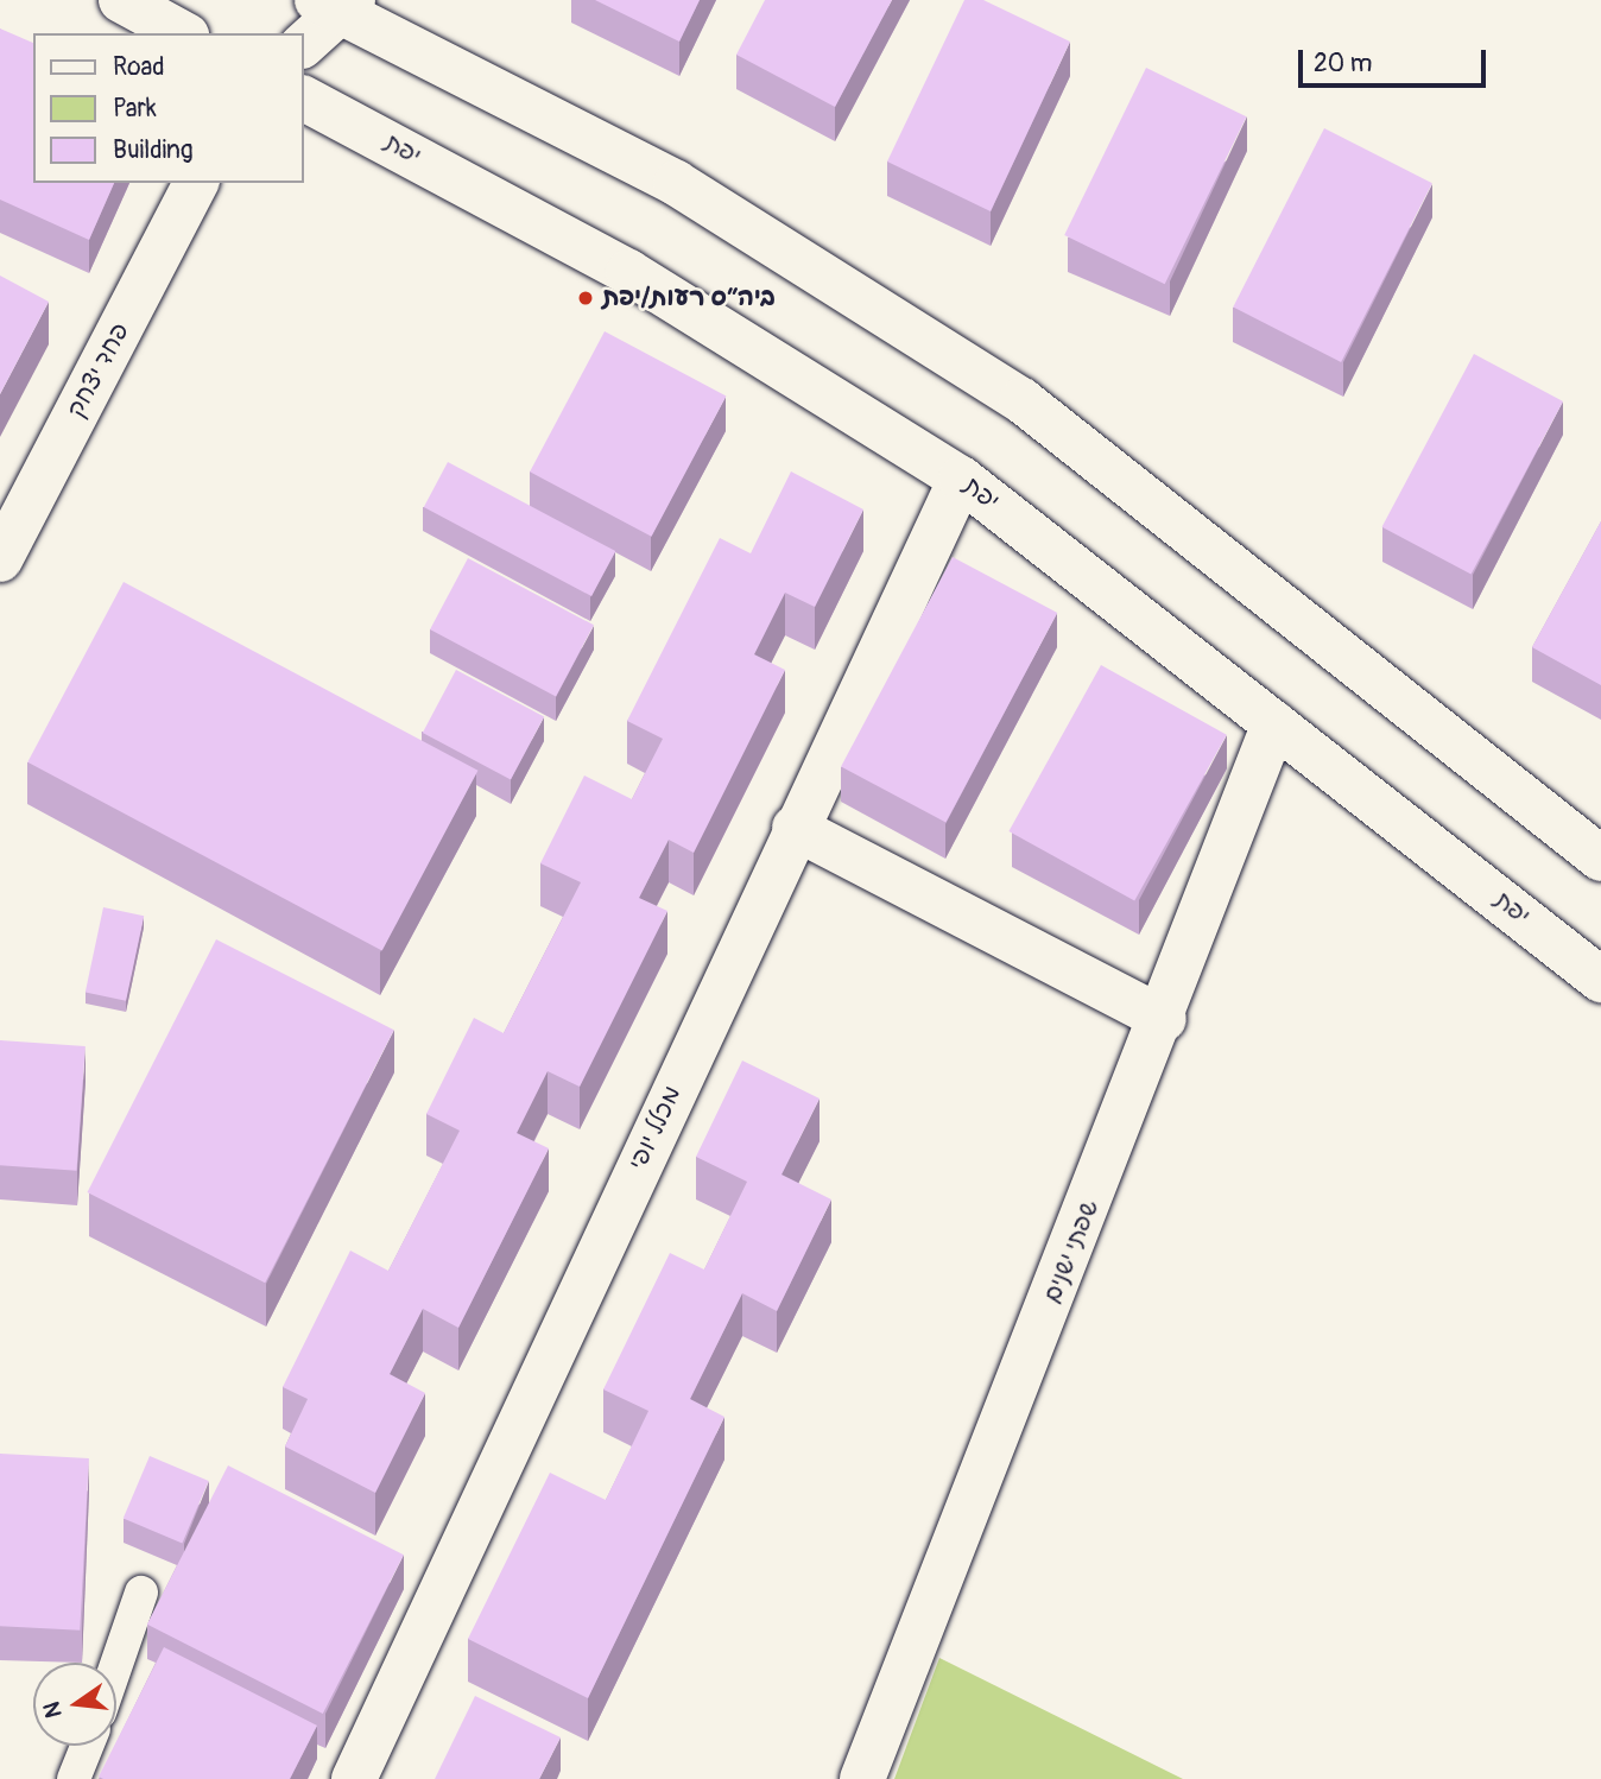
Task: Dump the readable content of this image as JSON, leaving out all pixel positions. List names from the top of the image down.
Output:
{
  "streets": {
    "street": [
      "יפת",
      "פחד יצחק",
      "מכלל יופי",
      "שפתי ישנים"
    ]
  },
  "crossings": [
    ["יפת", "מכלל יופי"],
    ["יפת", "שפתי ישנים"]
  ],
  "places": ["ביה״ס רעות/יפת"],
  "legend": ["Road", "Park", "Building"],
  "scale_bar": "20 m",
  "north": "left"
}
